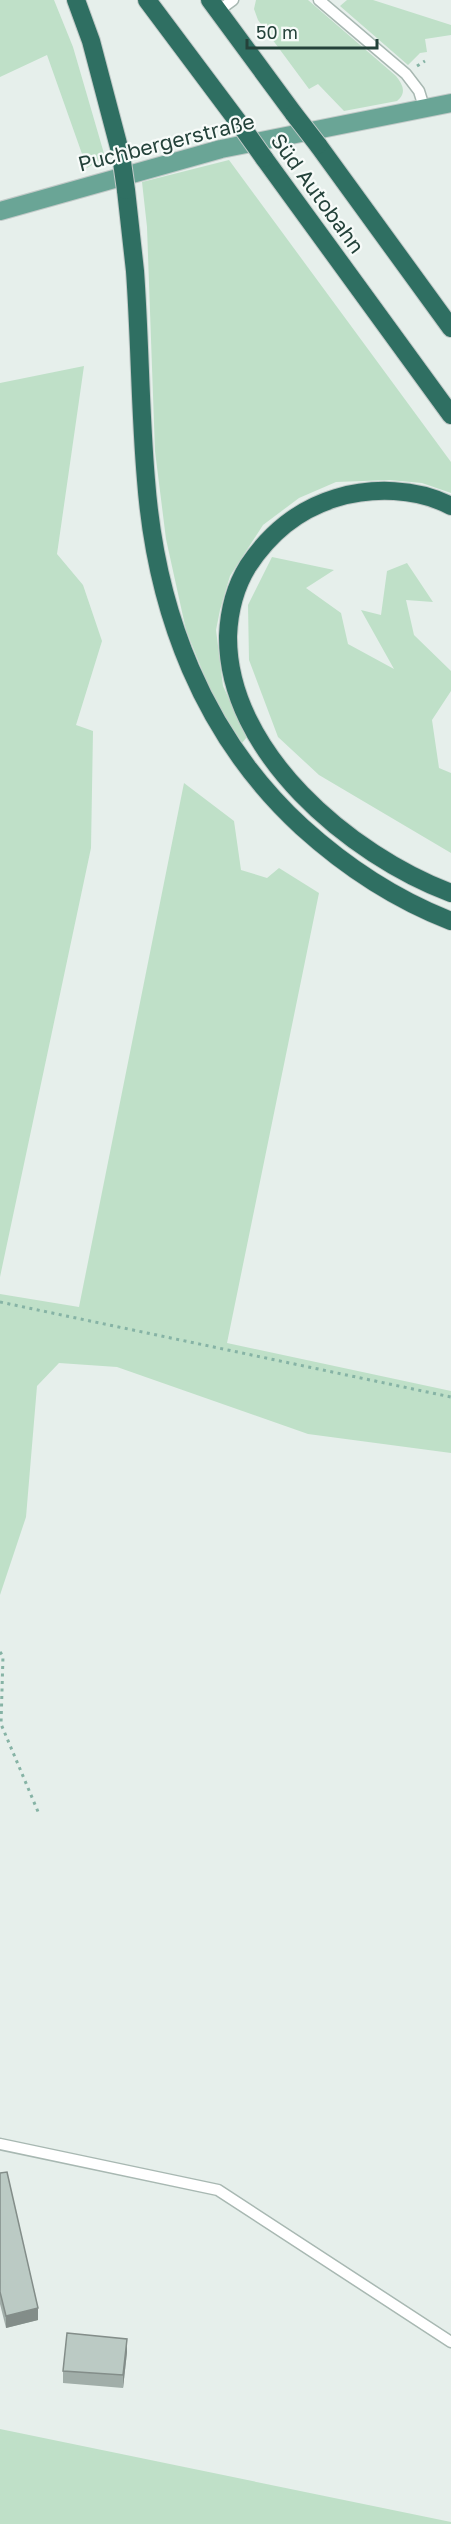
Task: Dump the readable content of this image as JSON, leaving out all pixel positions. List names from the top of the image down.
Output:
{
  "streets": {
    "highway": ["Süd Autobahn"],
    "main road": ["Puchbergerstraße"]
  },
  "scale_bar": "50 m"
}
